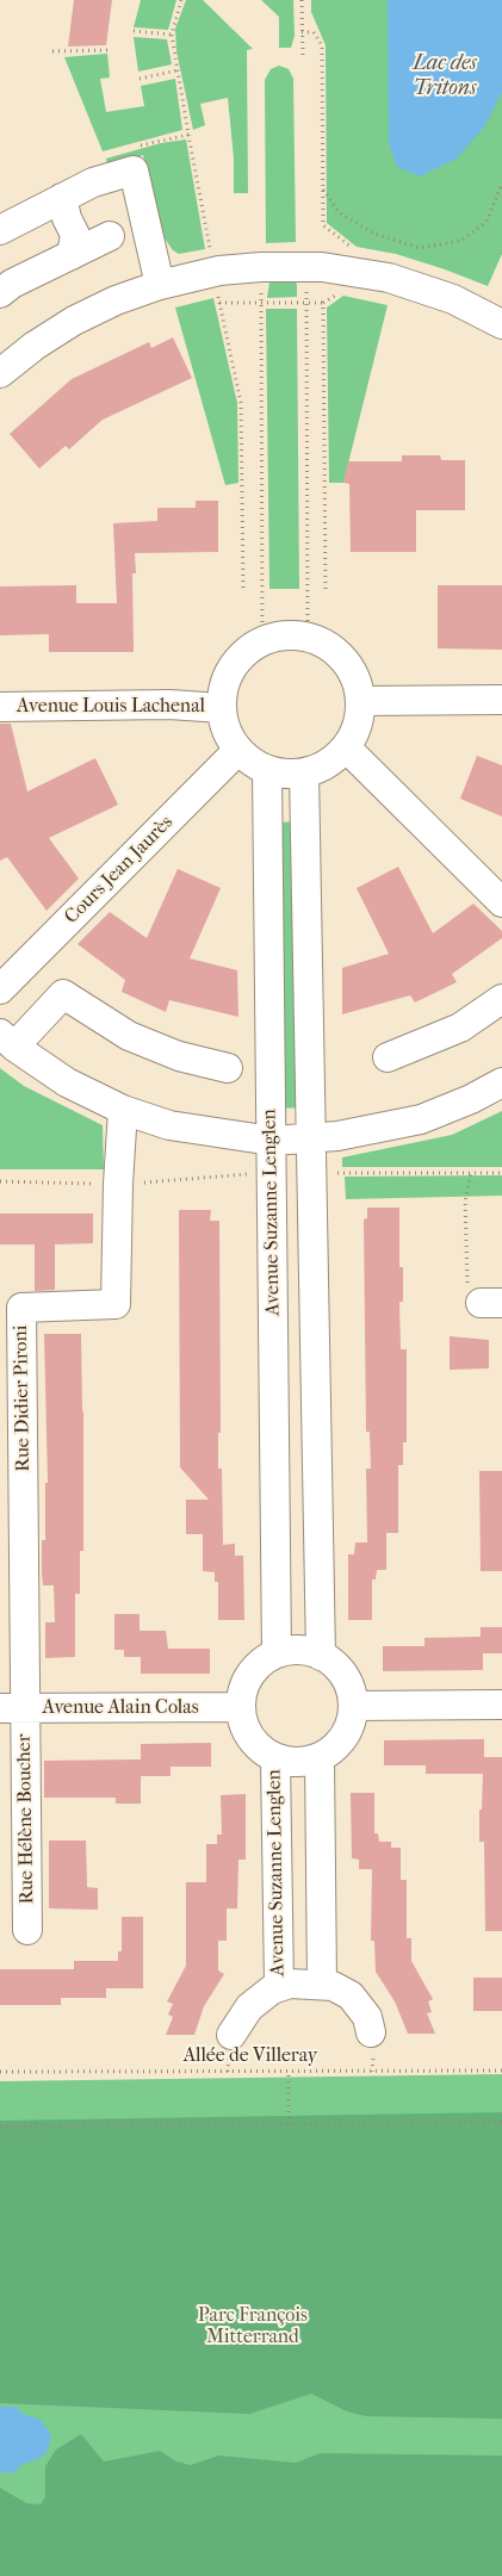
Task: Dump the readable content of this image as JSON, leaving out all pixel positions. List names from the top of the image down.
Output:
{
  "streets": {
    "street": [
      "Avenue Louis Lachenal",
      "Cours Jean Jaurès",
      "Avenue Suzanne Lenglen",
      "Rue Didier Pironi",
      "Avenue Alain Colas",
      "Rue Hélène Boucher"
    ],
    "path": ["Allée de Villeray"]
  },
  "crossings": [
    ["Avenue Louis Lachenal", "Cours Jean Jaurès"],
    ["Avenue Louis Lachenal", "Avenue Suzanne Lenglen"],
    ["Cours Jean Jaurès", "Avenue Suzanne Lenglen"],
    ["Avenue Suzanne Lenglen", "Avenue Alain Colas"],
    ["Rue Didier Pironi", "Avenue Alain Colas"],
    ["Rue Didier Pironi", "Rue Hélène Boucher"],
    ["Avenue Alain Colas", "Rue Hélène Boucher"]
  ],
  "water": ["Lac des Tritons"],
  "parks": ["Parc François Mitterrand"]
}
